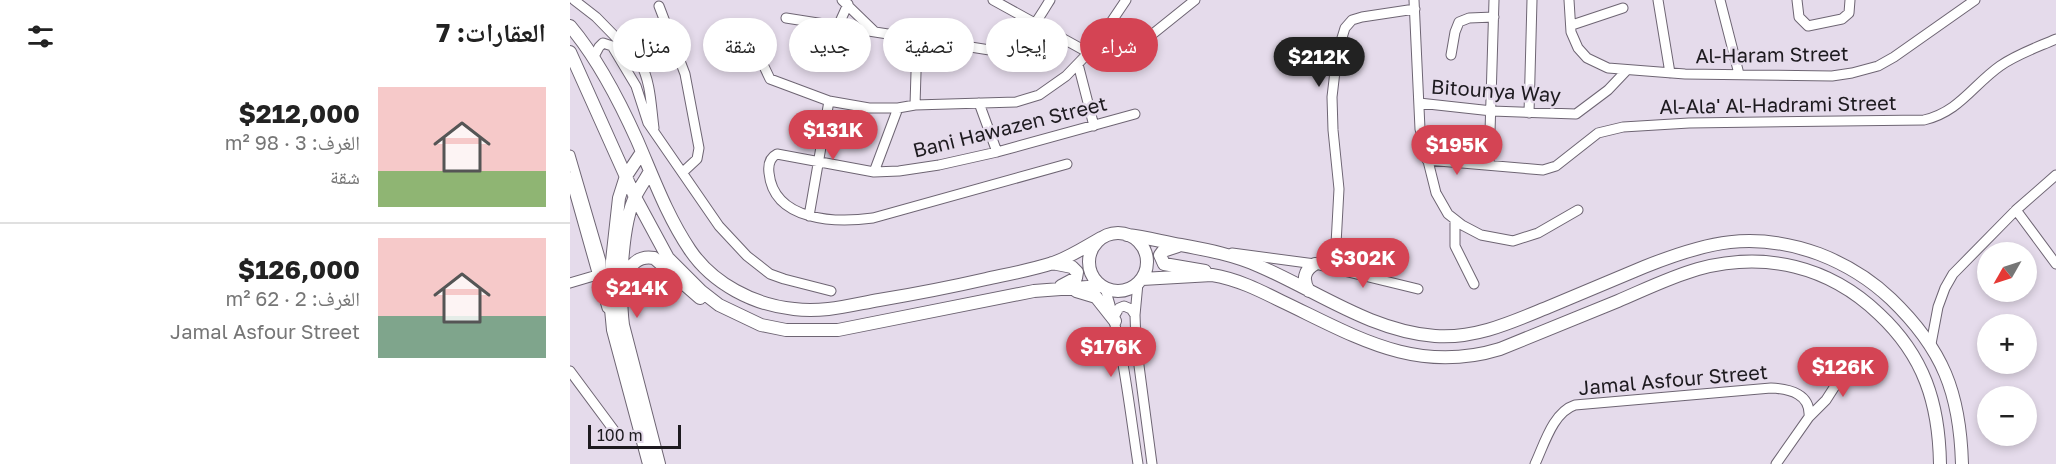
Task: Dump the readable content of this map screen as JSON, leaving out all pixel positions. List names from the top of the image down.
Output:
{
  "streets": {
    "street": [
      "Al-Haram Street",
      "Bitounya Way",
      "Al-Ala' Al-Hadrami Street",
      "Bani Hawazen Street",
      "Jamal Asfour Street"
    ]
  },
  "crossings": [
    ["Al-Haram Street", "Bitounya Way"]
  ],
  "scale_bar": "100 m",
  "north": "bottom left",
  "page": {
    "heading": "العقارات: 7",
    "chip": [
      "شراء",
      "إيجار",
      "تصفية",
      "جديد",
      "شقة",
      "منزل"
    ],
    "price": [
      "$212K",
      "$131K",
      "$195K",
      "$302K",
      "$214K",
      "$176K",
      "$126K"
    ],
    "list": [
      {
        "name": "$212,000",
        "note": "الغرف: 3 · 98 m² · شقة"
      },
      {
        "name": "$126,000",
        "note": "الغرف: 2 · 62 m² · Jamal Asfour Street"
      }
    ],
    "map_buttons": ["+", "−"],
    "scale": "100 m"
  }
}
